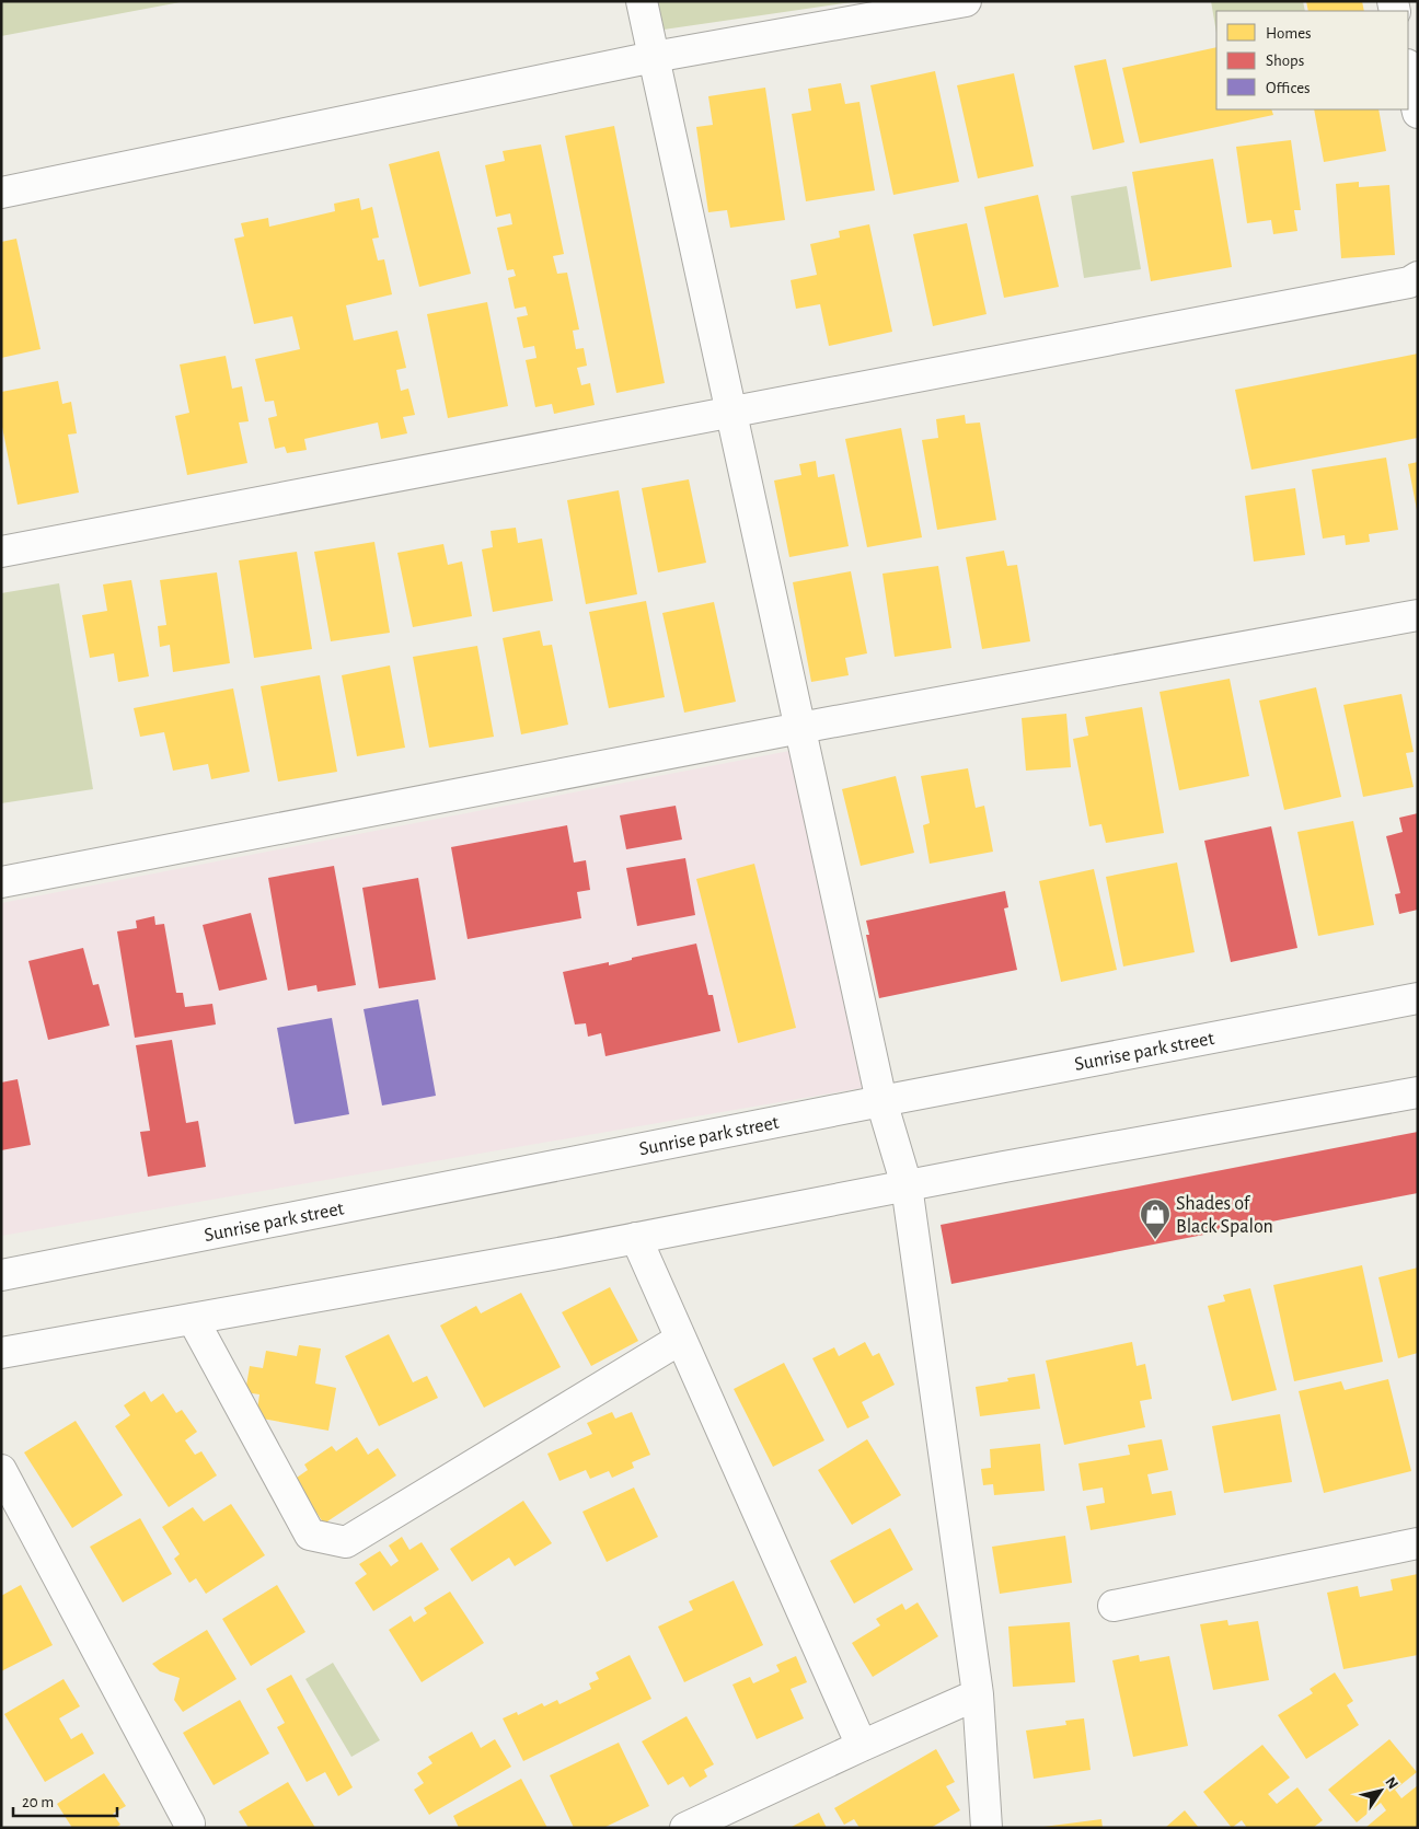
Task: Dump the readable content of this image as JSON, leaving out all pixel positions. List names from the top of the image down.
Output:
{
  "streets": {
    "street": ["Sunrise park street"]
  },
  "places": {
    "shop": ["Shades of Black Spalon"]
  },
  "legend": ["Homes", "Shops", "Offices"],
  "scale_bar": "20 m",
  "north": "top right"
}
